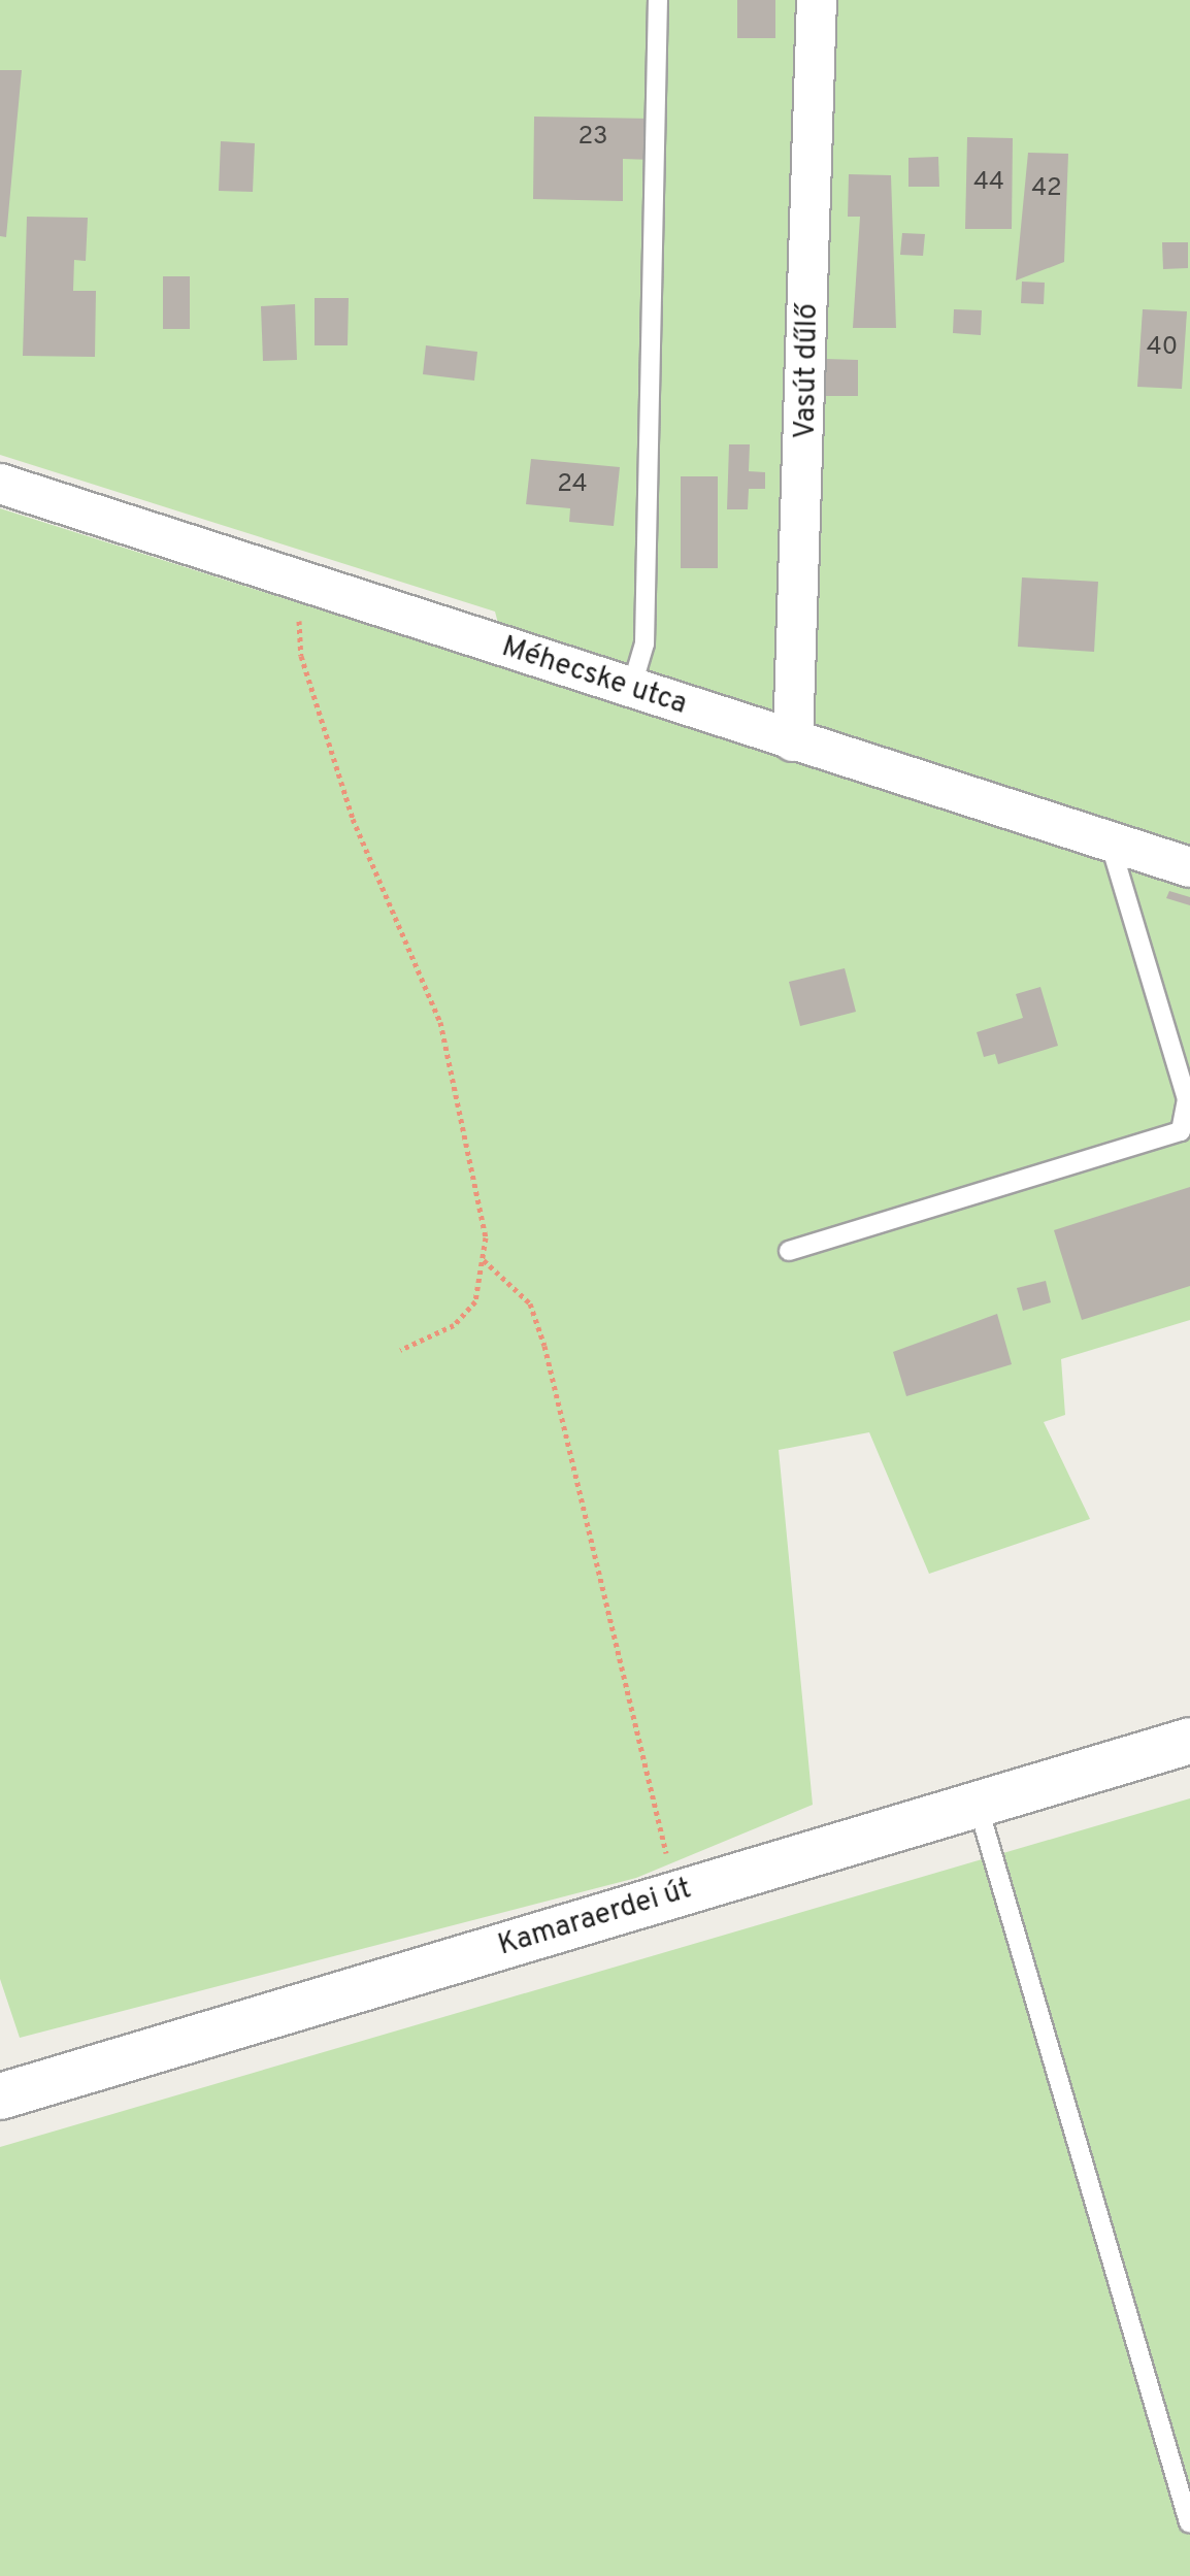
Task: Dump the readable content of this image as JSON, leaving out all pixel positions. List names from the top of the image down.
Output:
{
  "streets": {
    "street": ["Vasút dűlő", "Méhecske utca", "Kamaraerdei út"]
  },
  "crossings": [
    ["Vasút dűlő", "Méhecske utca"]
  ],
  "house_numbers": [
    "23",
    "44",
    "42",
    "40",
    "24"
  ]
}
